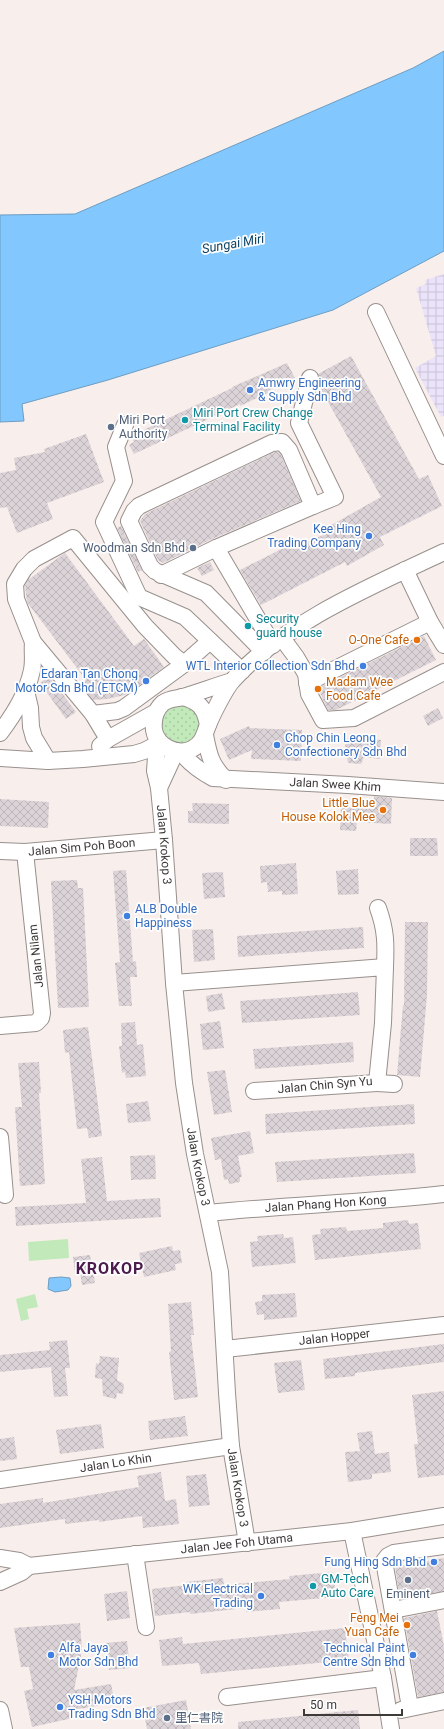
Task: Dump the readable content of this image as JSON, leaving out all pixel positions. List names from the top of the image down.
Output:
{
  "streets": {
    "street": [
      "Jalan Swee Khim",
      "Jalan Krokop 3",
      "Jalan Sim Poh Boon",
      "Jalan Nilam",
      "Jalan Chin Syn Yu",
      "Jalan Phang Hon Kong",
      "Jalan Hopper",
      "Jalan Lo Khin",
      "Jalan Jee Foh Utama"
    ]
  },
  "crossings": [
    ["Jalan Swee Khim", "Jalan Krokop 3"],
    ["Jalan Krokop 3", "Jalan Sim Poh Boon"],
    ["Jalan Krokop 3", "Jalan Phang Hon Kong"],
    ["Jalan Krokop 3", "Jalan Hopper"],
    ["Jalan Krokop 3", "Jalan Lo Khin"],
    ["Jalan Krokop 3", "Jalan Jee Foh Utama"],
    ["Jalan Sim Poh Boon", "Jalan Nilam"]
  ],
  "districts": ["KROKOP"],
  "water": ["Sungai Miri"],
  "places": [
    "Amwry Engineering & Supply Sdn Bhd",
    "Miri Port Crew Change Terminal Facility",
    "Miri Port Authority",
    "Kee Hing Trading Company",
    "Woodman Sdn Bhd",
    "Security guard house",
    "O-One Cafe",
    "WTL Interior Collection Sdn Bhd",
    "Edaran Tan Chong Motor Sdn Bhd (ETCM)",
    "Madam Wee Food Cafe",
    "Chop Chin Leong Confectionery Sdn Bhd",
    "Little Blue House Kolok Mee",
    "ALB Double Happiness",
    "Fung Hing Sdn Bhd",
    "Eminent",
    "GM-Tech Auto Care",
    "WK Electrical Trading",
    "Feng Mei Yuan Cafe",
    "Alfa Jaya Motor Sdn Bhd",
    "Technical Paint Centre Sdn Bhd",
    "YSH Motors Trading Sdn Bhd",
    "里仁書院"
  ],
  "scale_bar": "50 m"
}
